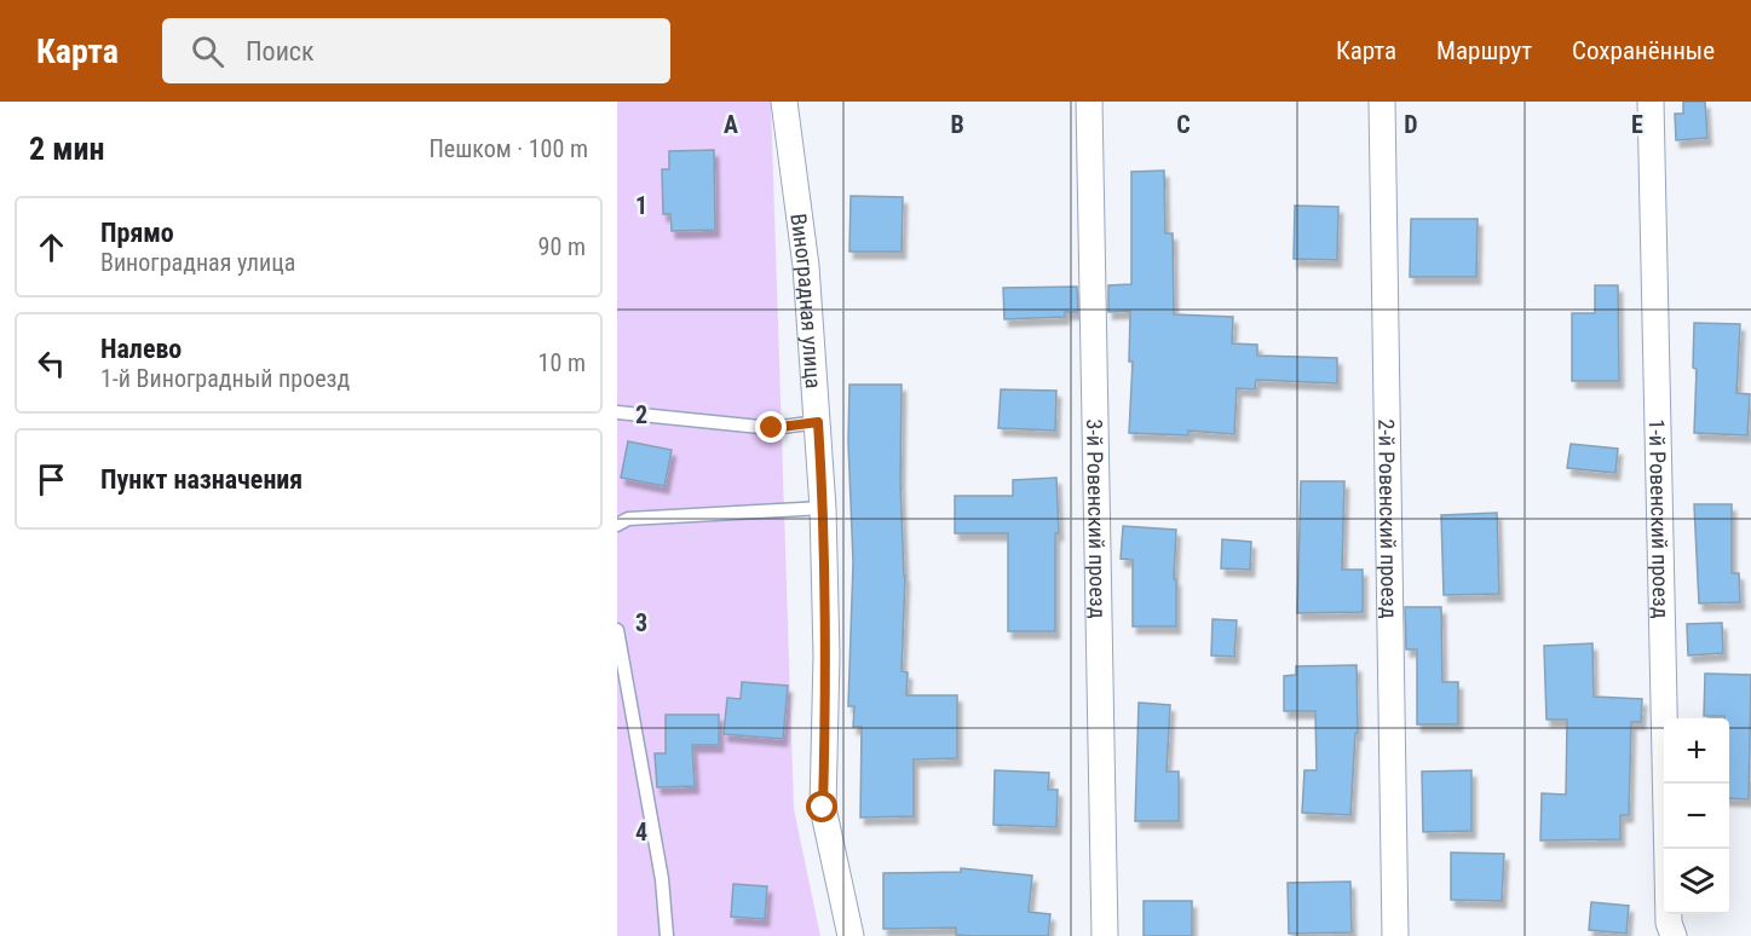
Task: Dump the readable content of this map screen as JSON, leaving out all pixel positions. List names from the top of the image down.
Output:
{
  "streets": {
    "street": [
      "Виноградная улица",
      "3-й Ровенский проезд",
      "2-й Ровенский проезд",
      "1-й Ровенский проезд"
    ]
  },
  "page": {
    "header": "Карта",
    "search": "Поиск",
    "nav": ["Карта", "Маршрут", "Сохранённые"],
    "heading": ["2 мин", "Пешком · 100 m"],
    "list": [
      ["Прямо", "Виноградная улица", "90 m"],
      ["Налево", "1-й Виноградный проезд", "10 m"],
      "Пункт назначения"
    ],
    "map_buttons": ["+", "−"]
  },
  "grid": {
    "columns": [
      "A",
      "B",
      "C",
      "D",
      "E"
    ],
    "rows": [
      "1",
      "2",
      "3",
      "4"
    ]
  }
}
